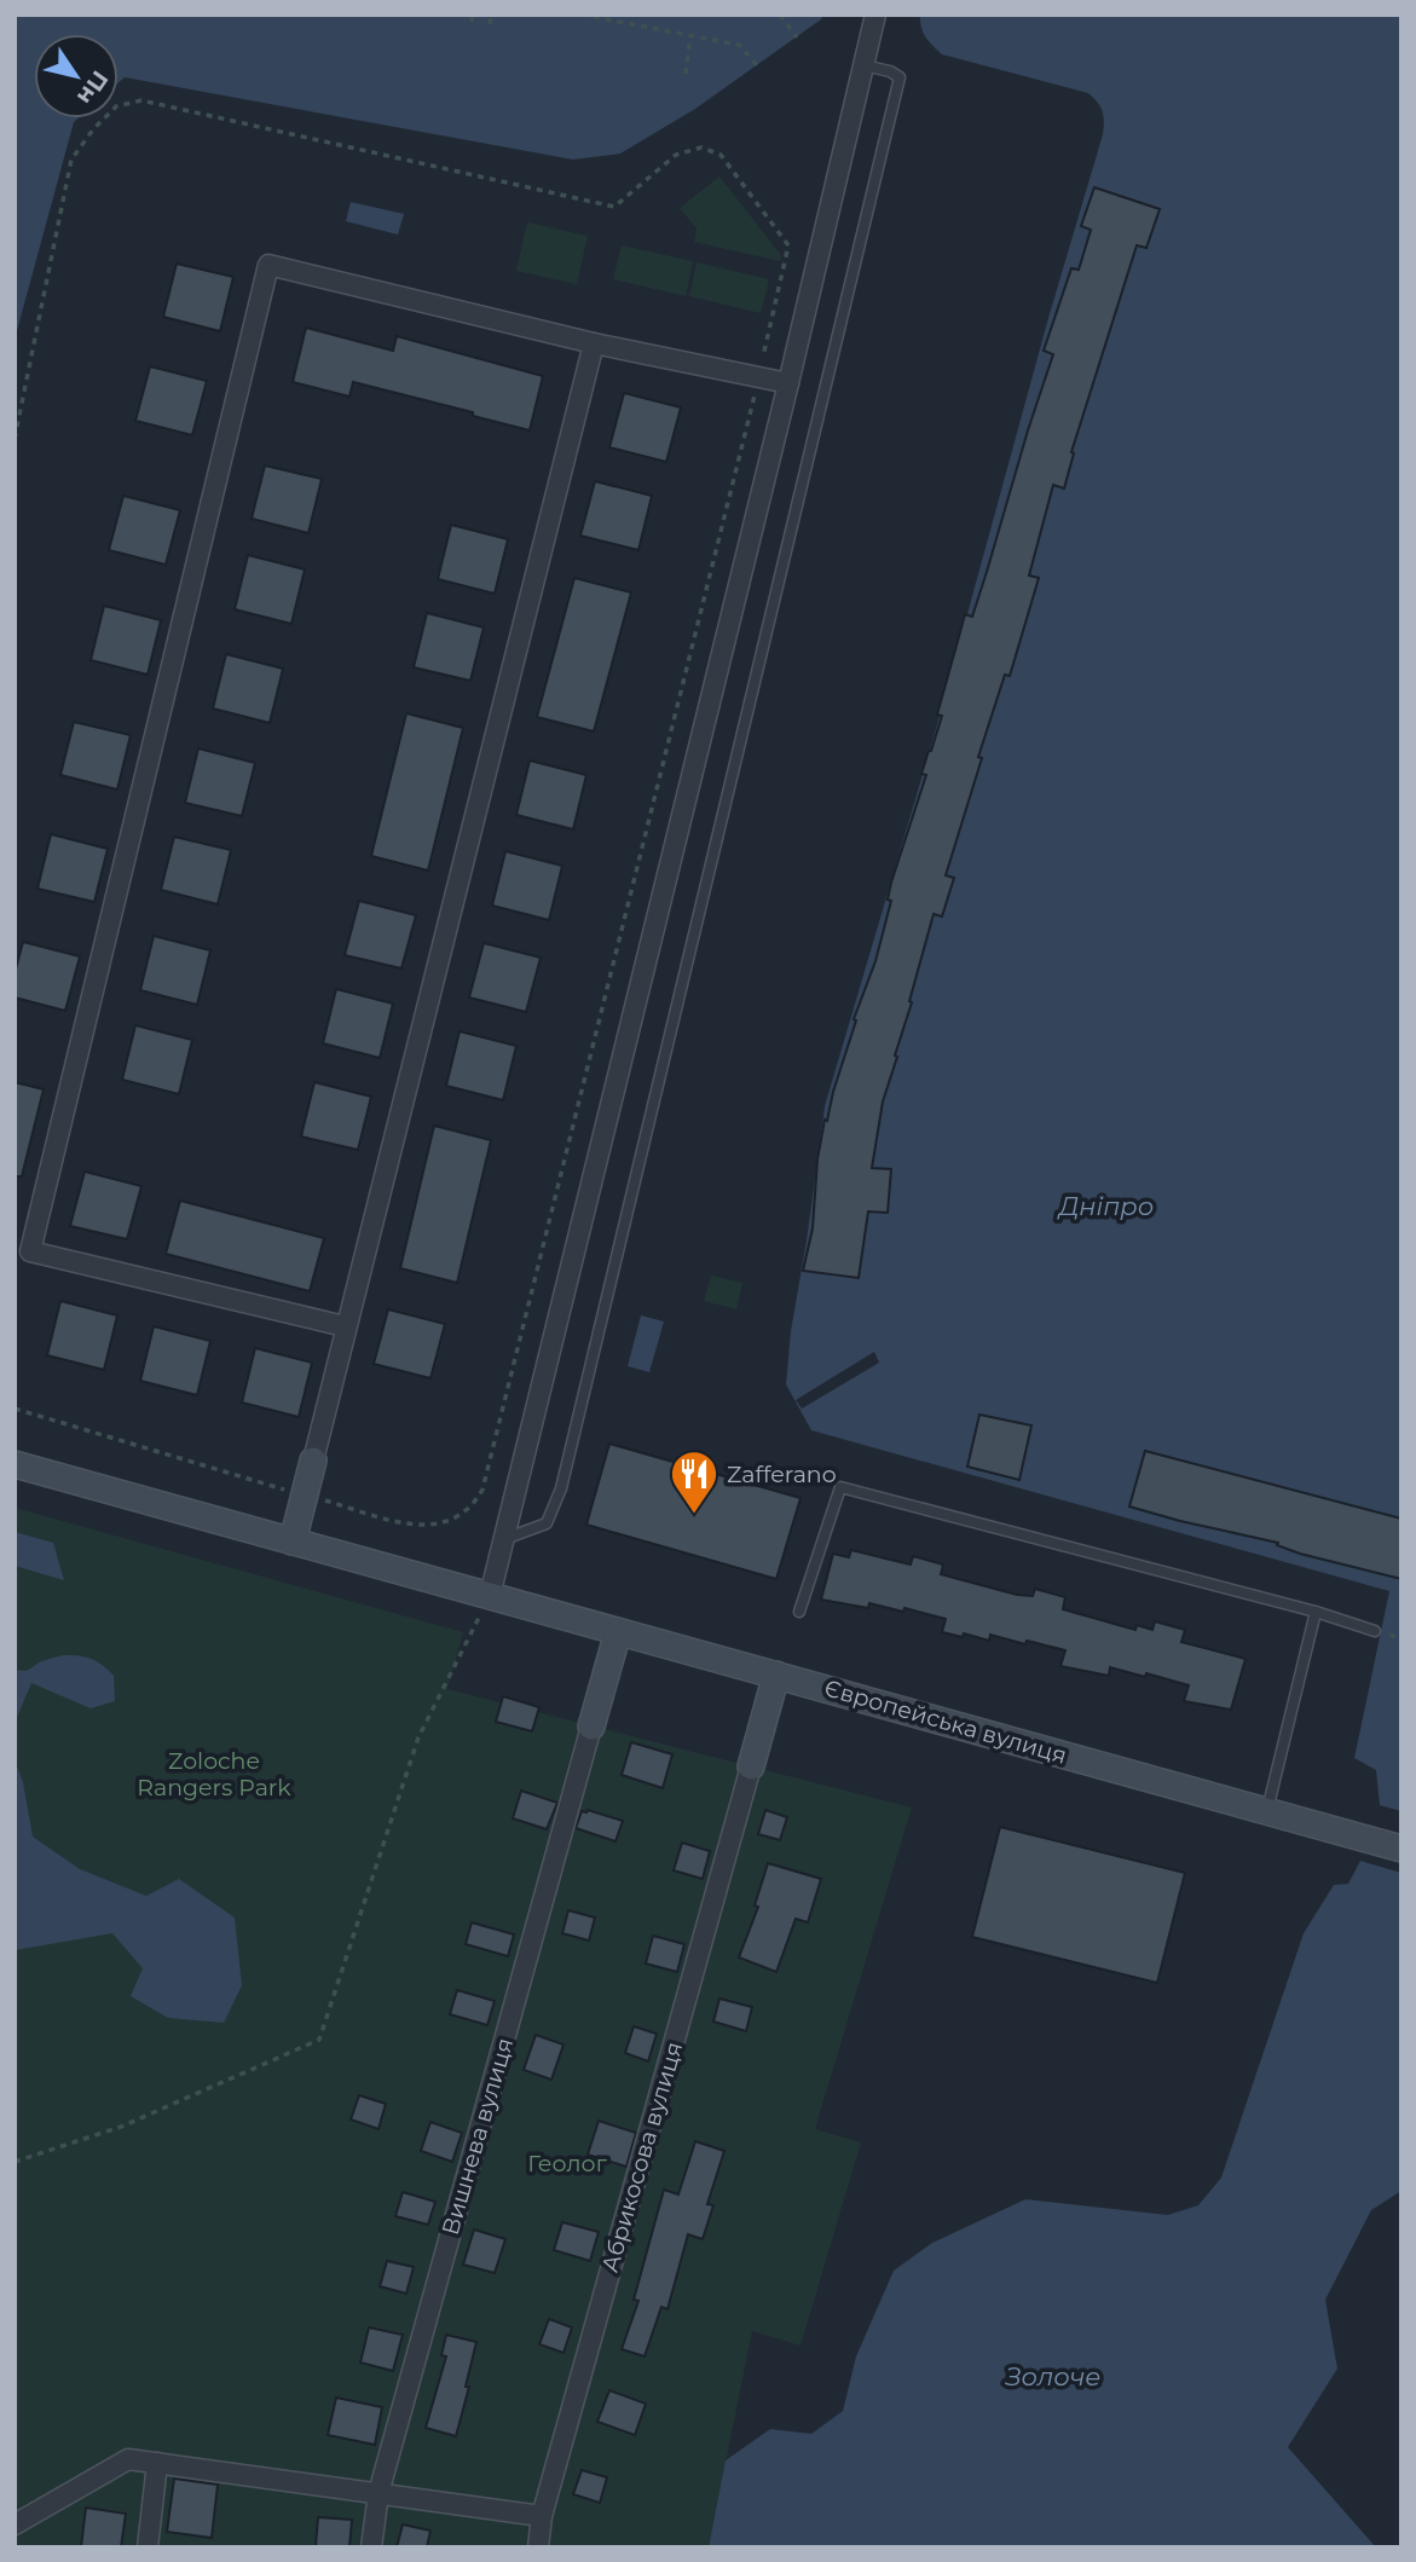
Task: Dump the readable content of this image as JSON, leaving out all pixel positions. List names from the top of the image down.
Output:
{
  "streets": {
    "street": ["Європейська вулиця", "Вишнева вулиця", "Абрикосова вулиця"]
  },
  "water": ["Дніпро", "Золоче"],
  "parks": ["Zoloche Rangers Park", "Геолог"],
  "places": {
    "restaurant": ["Zafferano"]
  },
  "north": "bottom right"
}
